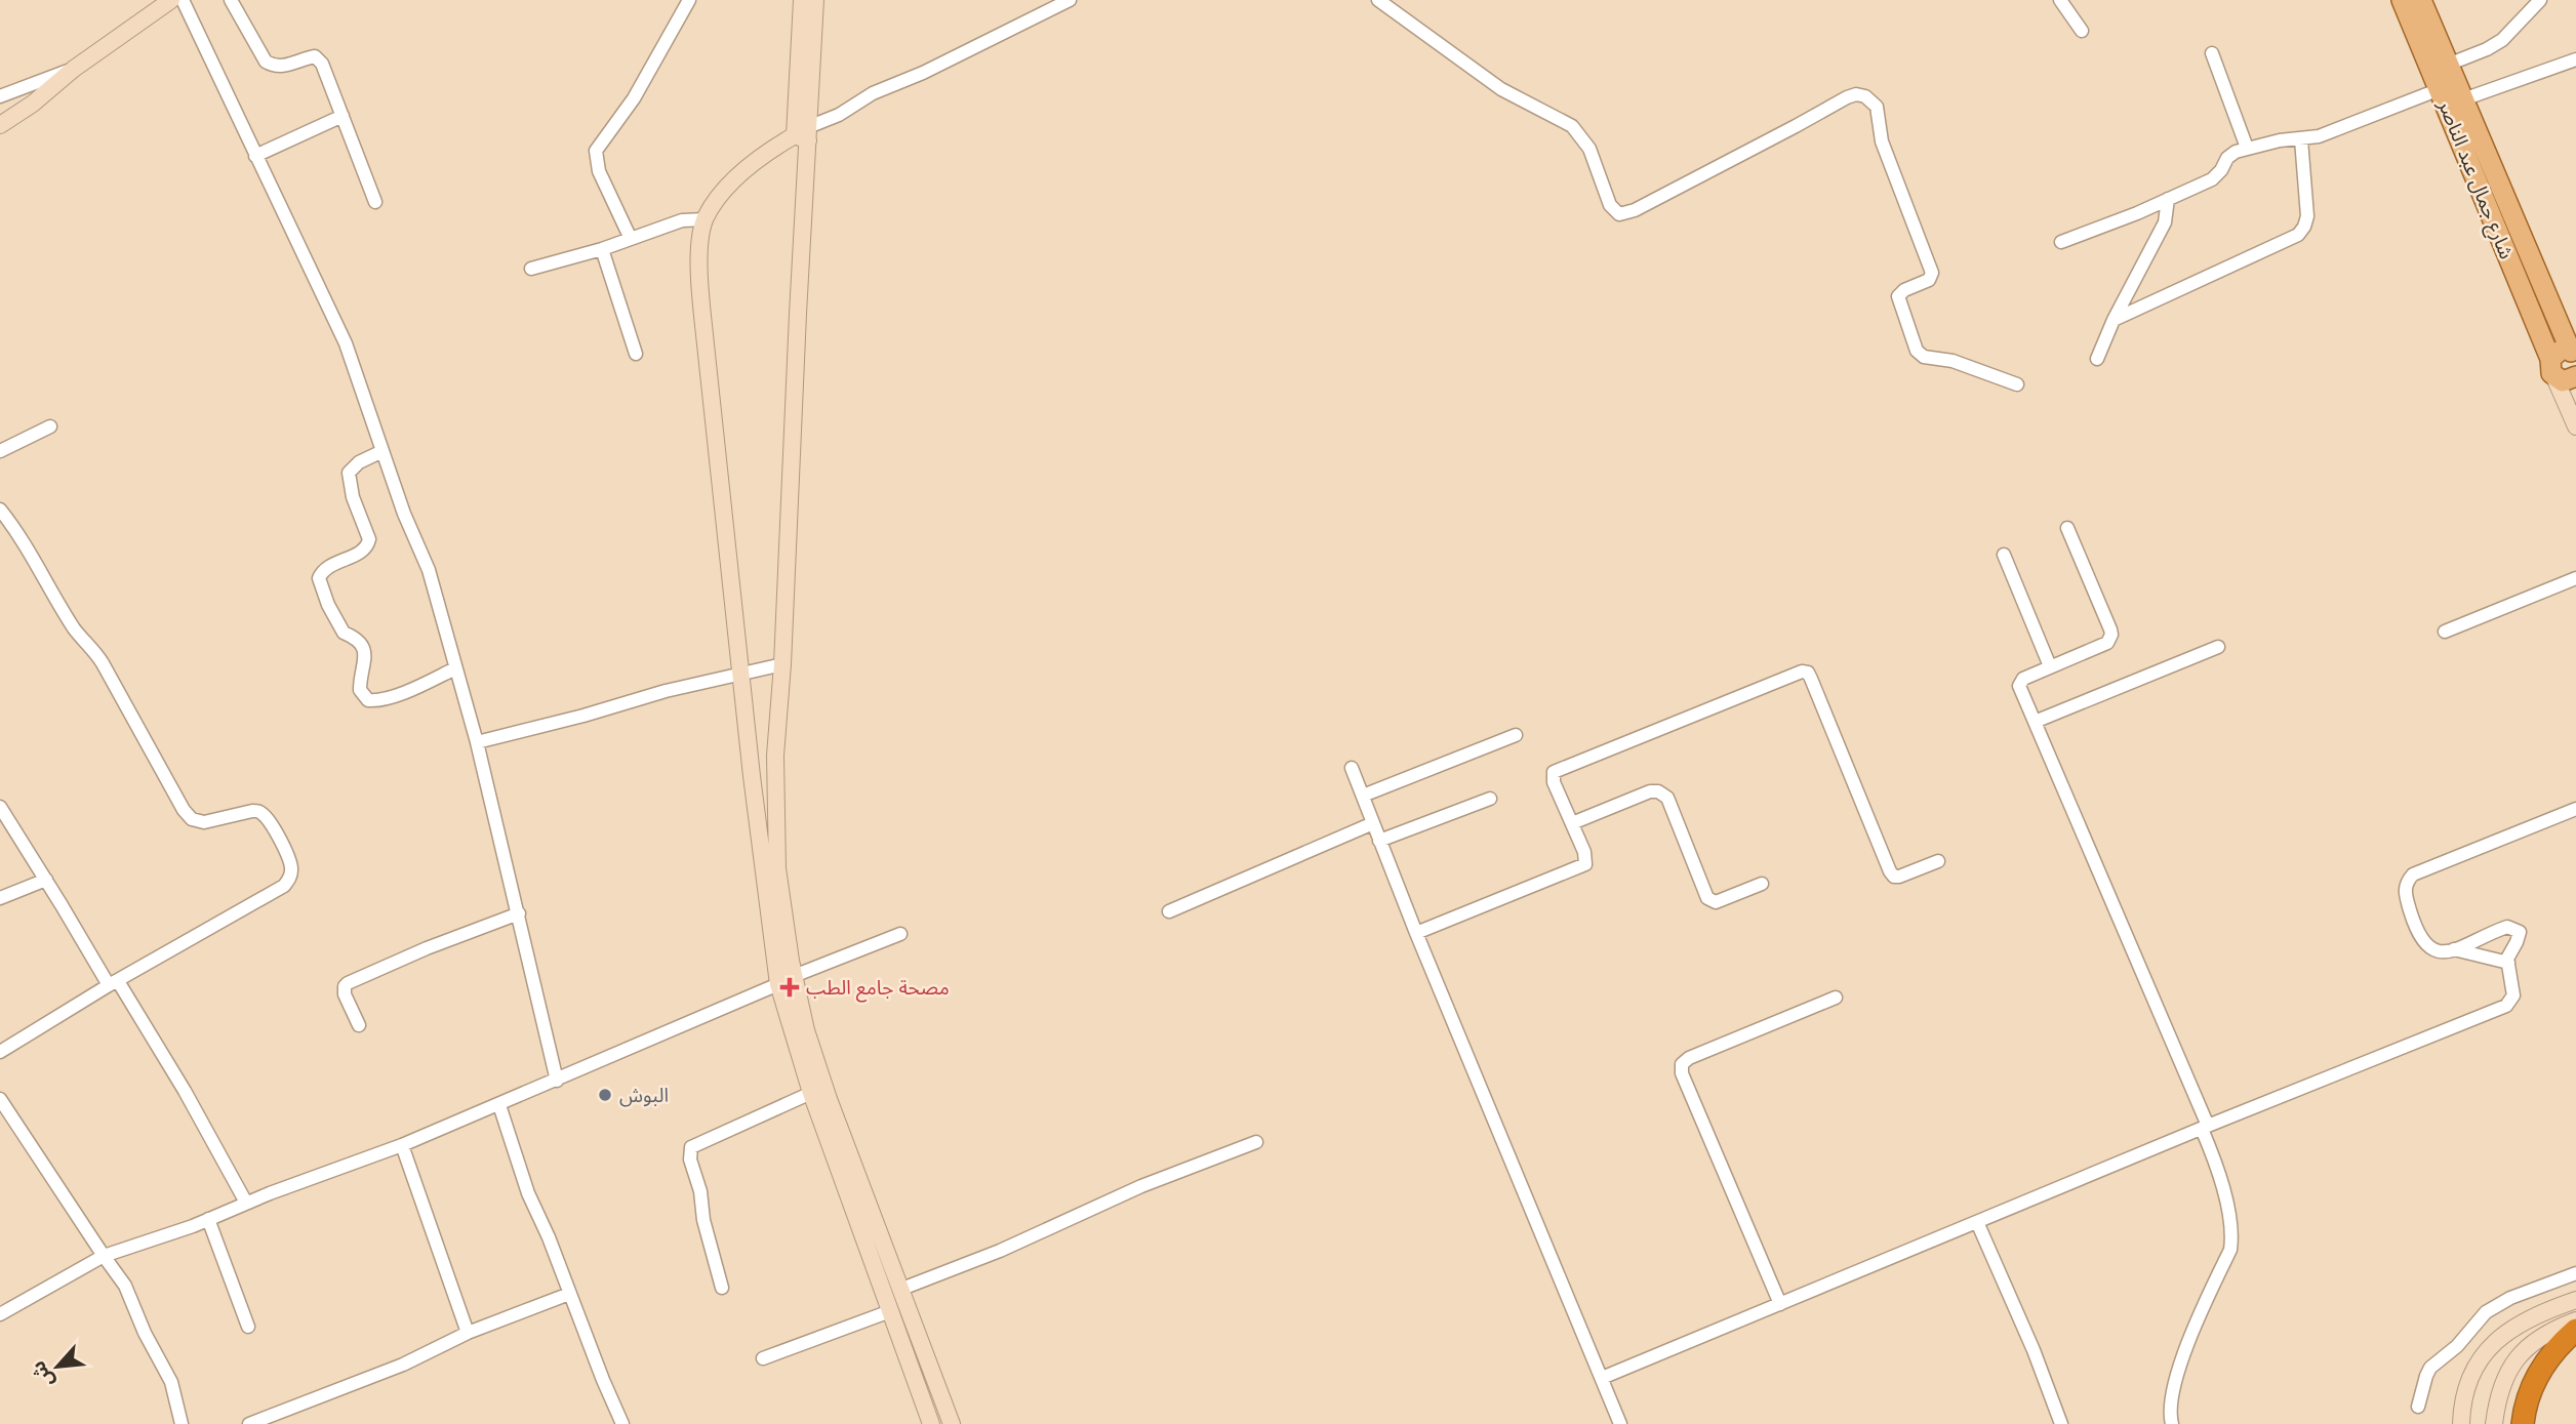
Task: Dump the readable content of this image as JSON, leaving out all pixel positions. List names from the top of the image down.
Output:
{
  "streets": {
    "main road": ["شارع جمال عبد الناصر"]
  },
  "places": {
    "health": ["مصحة جامع الطب"],
    "other": ["البوش"]
  },
  "north": "bottom left"
}
